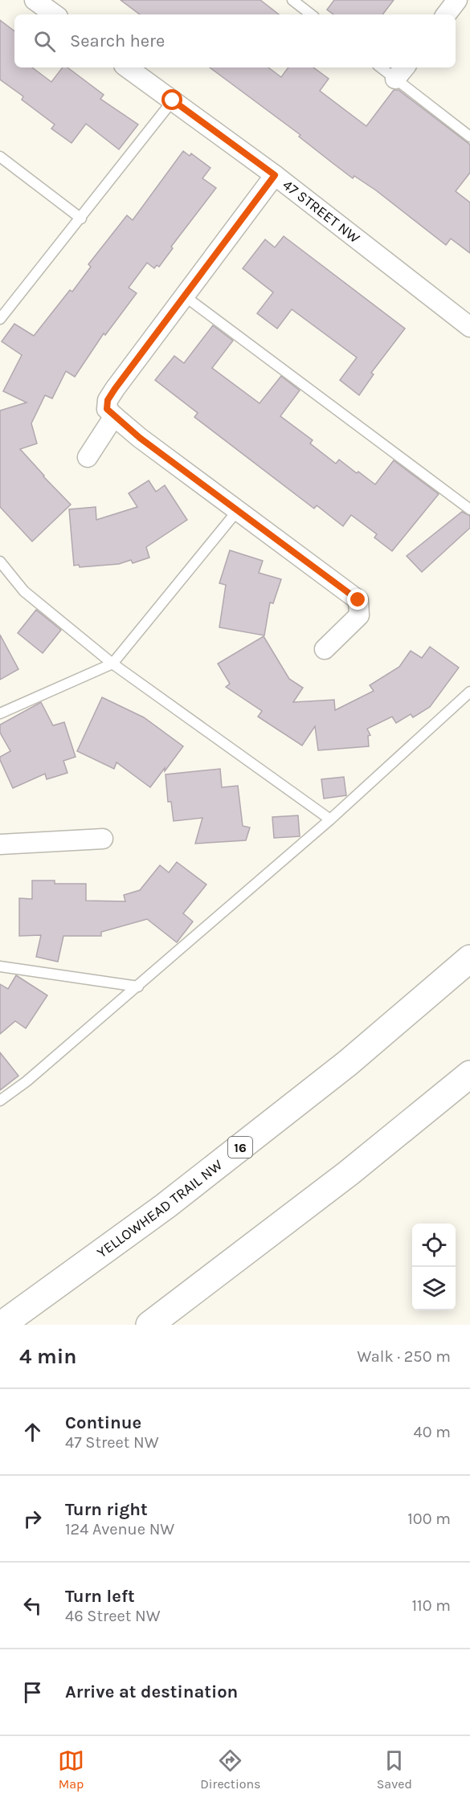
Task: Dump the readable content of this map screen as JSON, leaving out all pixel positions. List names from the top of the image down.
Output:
{
  "streets": {
    "highway": ["16", "YELLOWHEAD TRAIL NW"],
    "street": ["47 STREET NW"]
  },
  "page": {
    "search": "Search here",
    "heading": ["4 min", "Walk · 250 m"],
    "list": [
      ["Continue", "47 Street NW", "40 m"],
      ["Turn right", "124 Avenue NW", "100 m"],
      ["Turn left", "46 Street NW", "110 m"],
      "Arrive at destination"
    ],
    "nav": ["Map", "Directions", "Saved"]
  }
}
